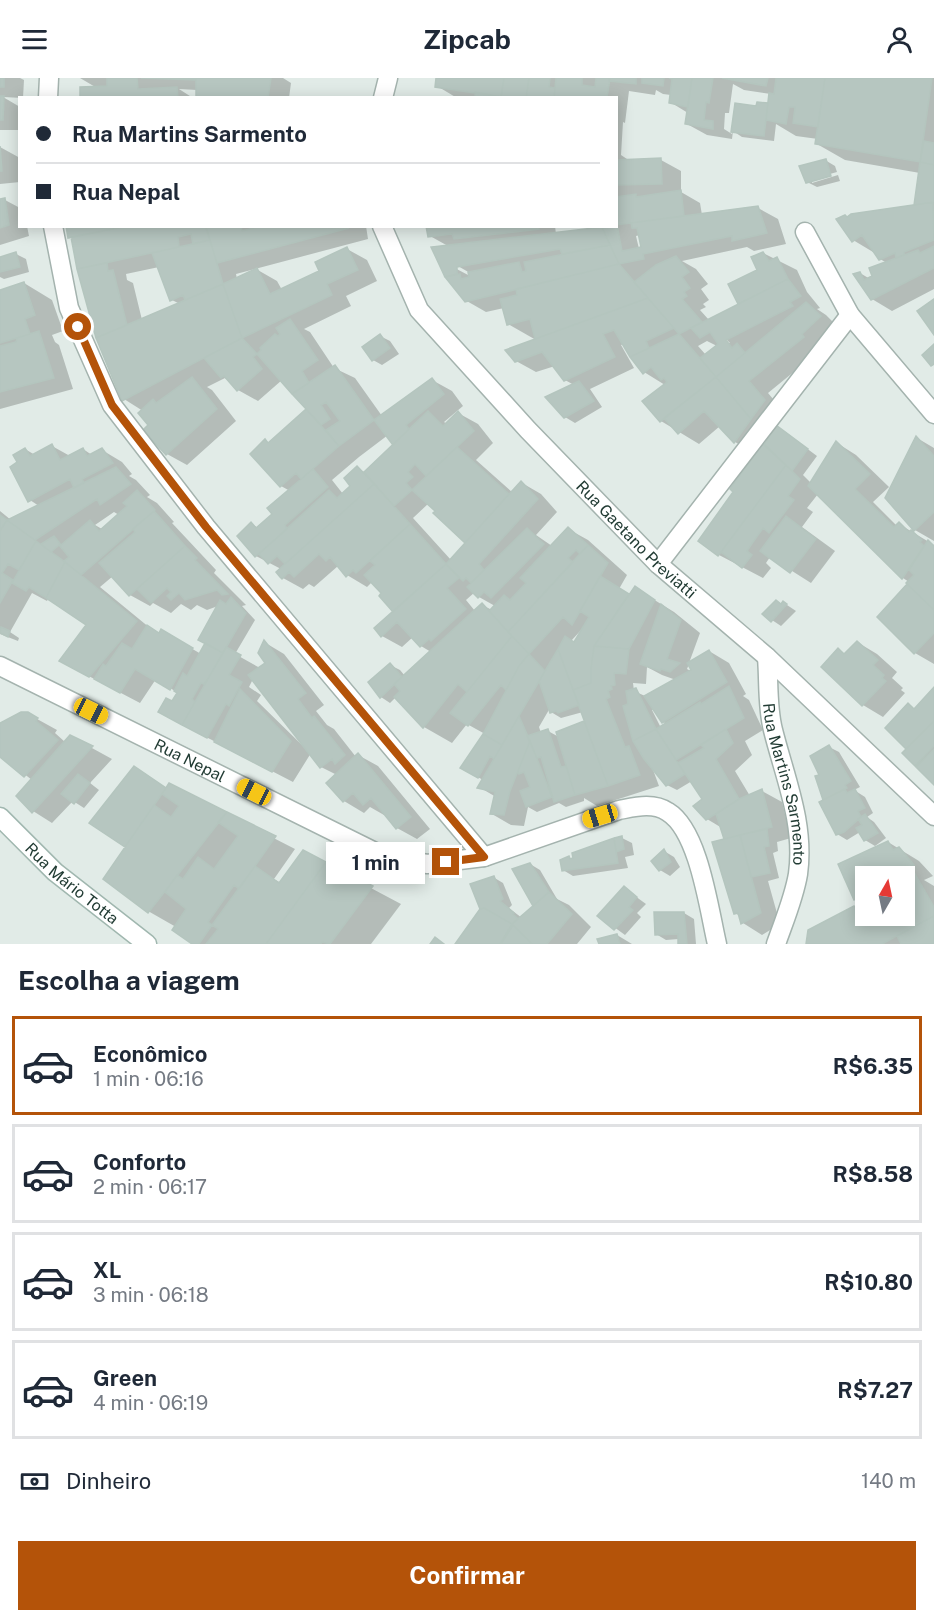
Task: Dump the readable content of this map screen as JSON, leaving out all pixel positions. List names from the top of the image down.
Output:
{
  "streets": {
    "street": [
      "Rua Gaetano Previatti",
      "Rua Nepal",
      "Rua Martins Sarmento",
      "Rua Mário Totta"
    ]
  },
  "crossings": [
    ["Rua Gaetano Previatti", "Rua Martins Sarmento"]
  ],
  "north": "top",
  "page": {
    "header": "Zipcab",
    "banner": ["Rua Martins Sarmento", "Rua Nepal"],
    "bubble": "1 min",
    "heading": "Escolha a viagem",
    "list": [
      {
        "name": "Econômico",
        "note": "1 min · 06:16",
        "value": "R$6.35"
      },
      {
        "name": "Conforto",
        "note": "2 min · 06:17",
        "value": "R$8.58"
      },
      {
        "name": "XL",
        "note": "3 min · 06:18",
        "value": "R$10.80"
      },
      {
        "name": "Green",
        "note": "4 min · 06:19",
        "value": "R$7.27"
      }
    ],
    "pay": ["Dinheiro", "140 m"],
    "buttons": "Confirmar"
  }
}
